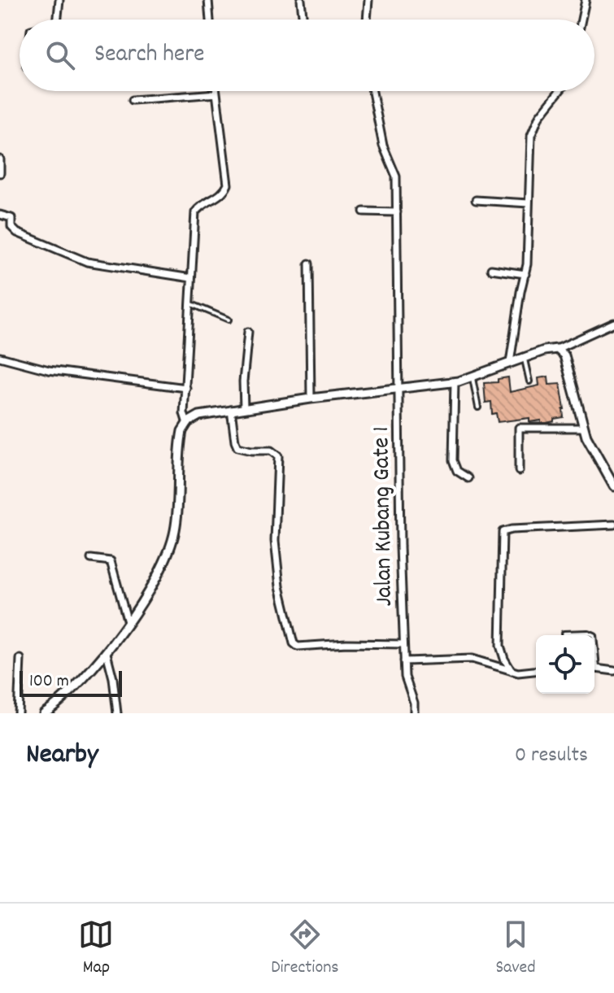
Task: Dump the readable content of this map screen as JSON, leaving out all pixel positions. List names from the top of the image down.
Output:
{
  "streets": {
    "street": ["Jalan Kubang Gate 1"]
  },
  "scale_bar": "100 m",
  "page": {
    "search": "Search here",
    "scale": "100 m",
    "heading": ["Nearby", "0 results"],
    "nav": ["Map", "Directions", "Saved"]
  }
}
